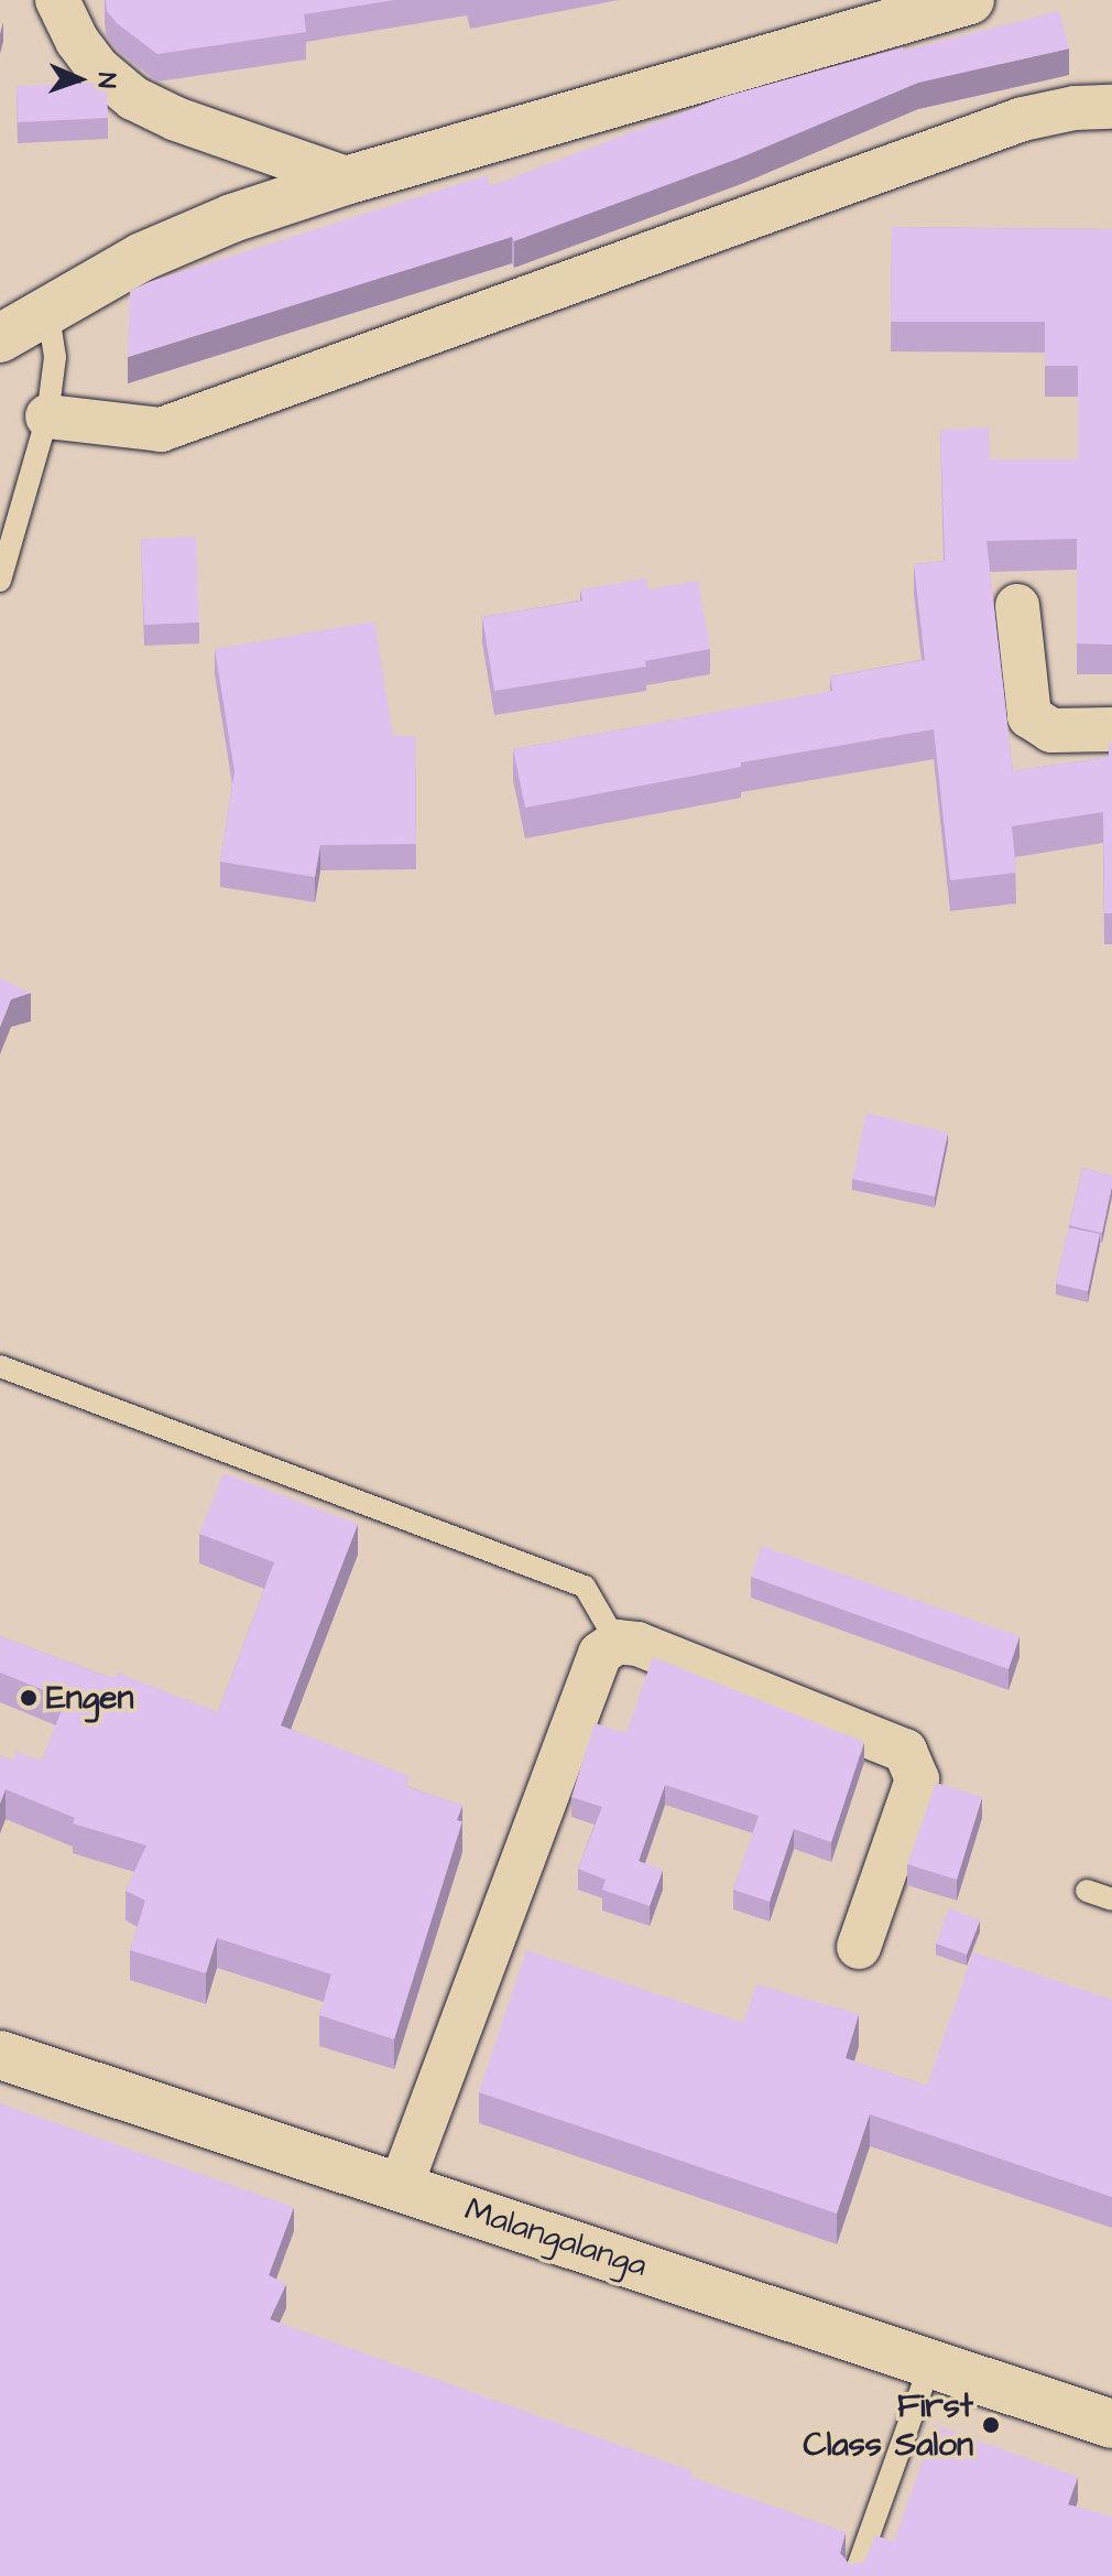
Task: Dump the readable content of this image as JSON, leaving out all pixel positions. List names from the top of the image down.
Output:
{
  "streets": {
    "street": ["Malangalanga"]
  },
  "places": ["Engen", "First Class Salon"],
  "north": "right"
}
